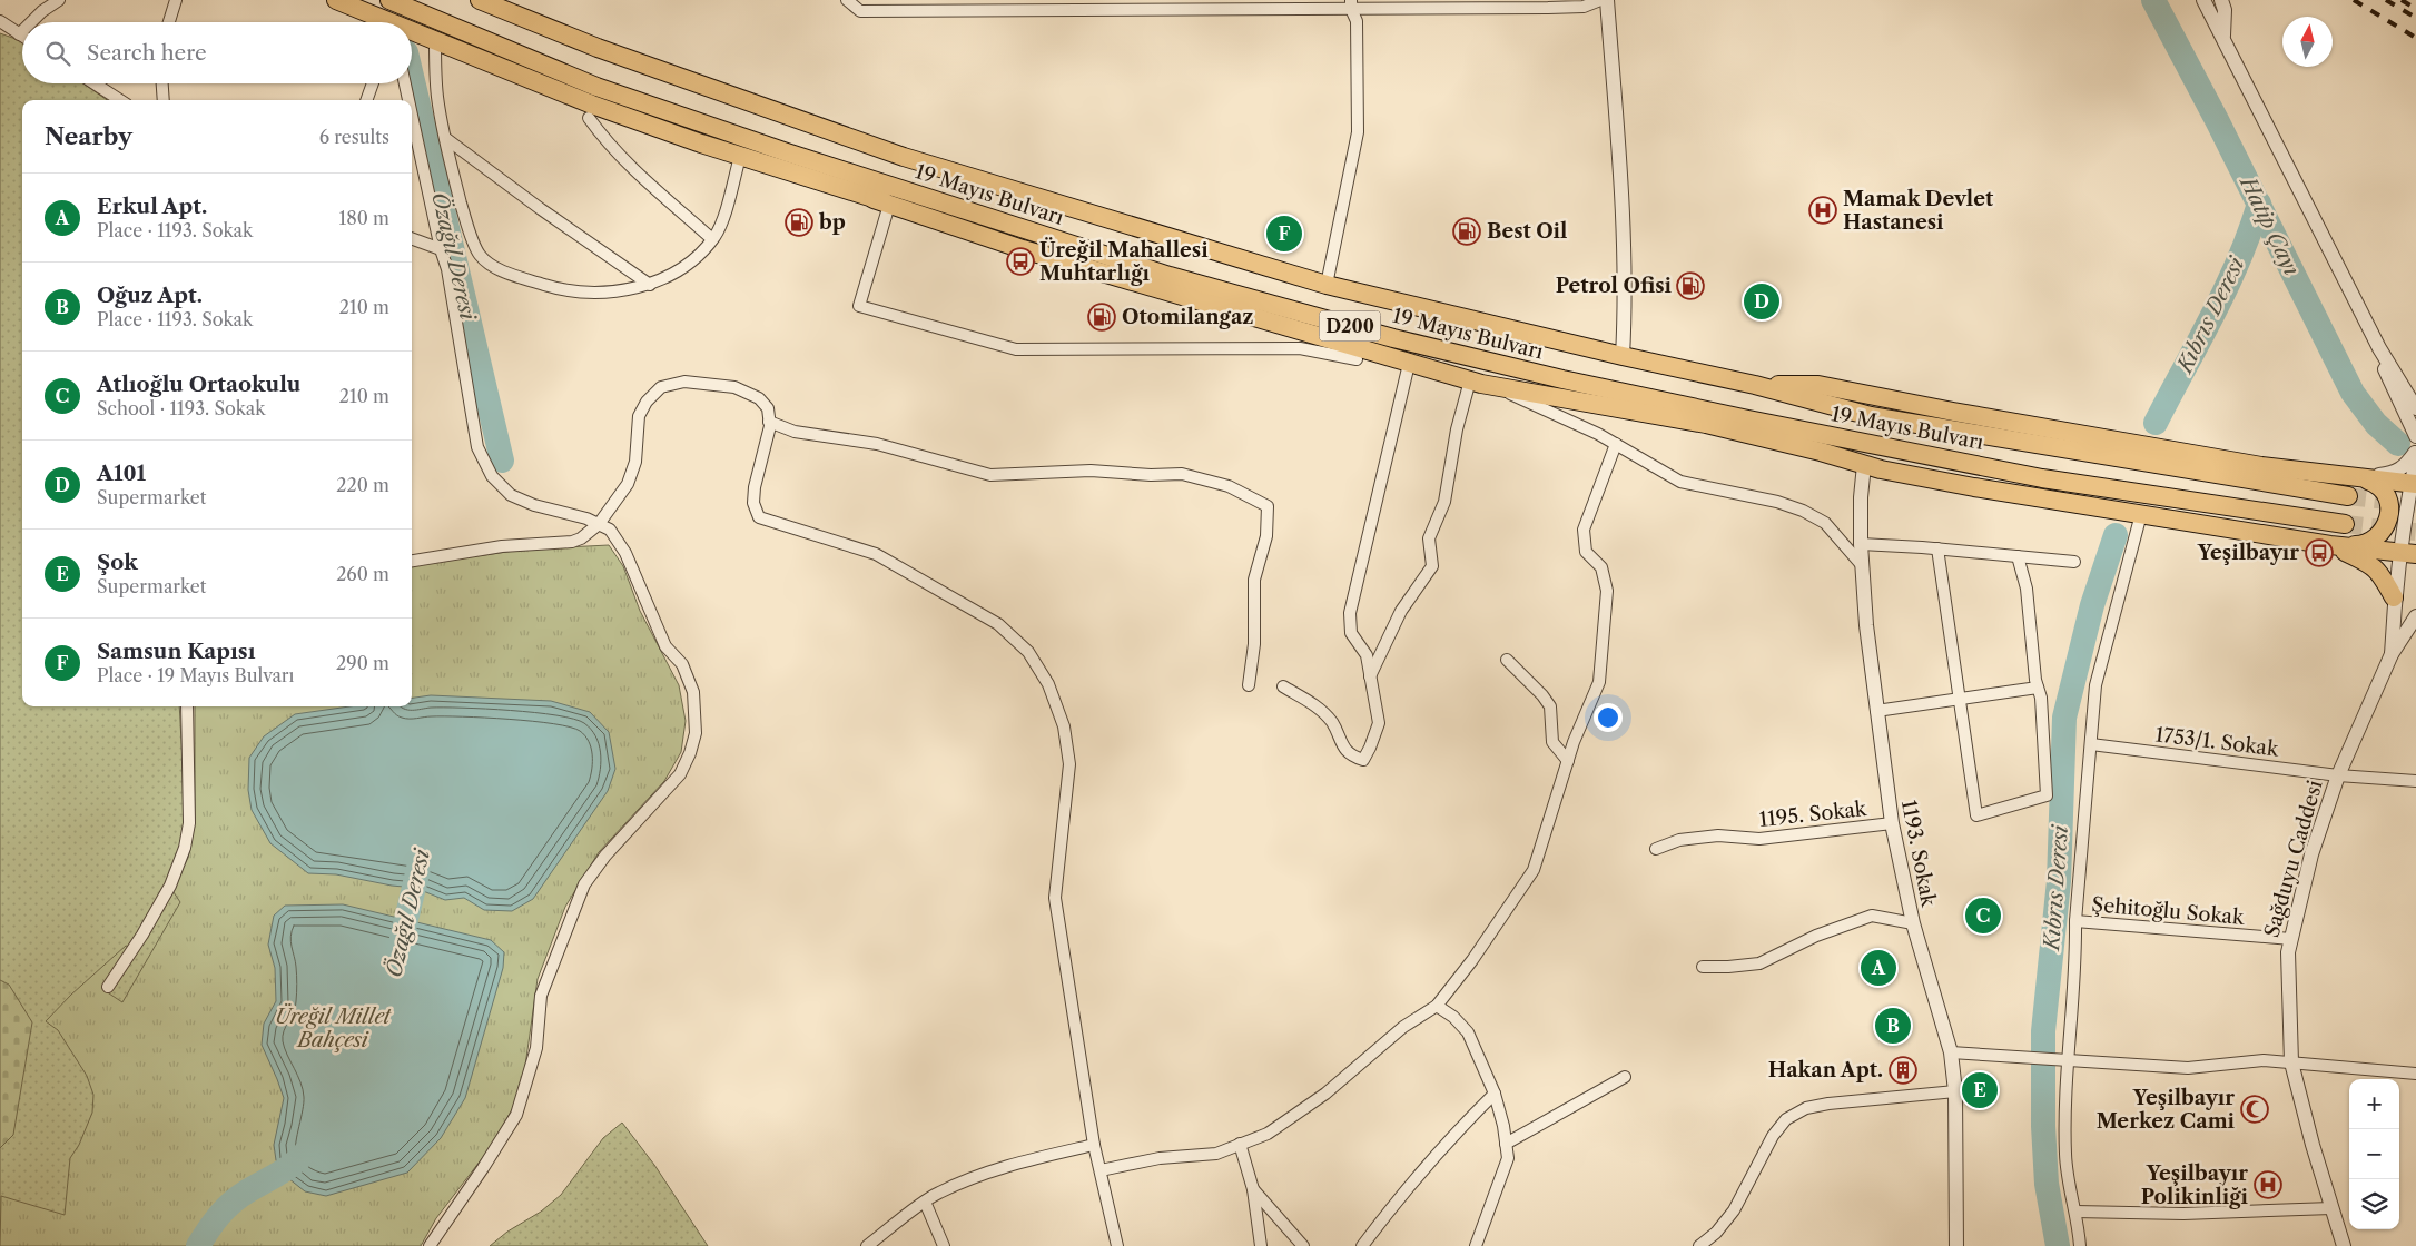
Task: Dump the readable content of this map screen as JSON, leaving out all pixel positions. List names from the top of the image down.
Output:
{
  "streets": {
    "highway": ["19 Mayıs Bulvarı", "D200"],
    "street": [
      "1753/1. Sokak",
      "1195. Sokak",
      "1193. Sokak",
      "Sağduyu Caddesi",
      "Şehitoğlu Sokak"
    ]
  },
  "crossings": [
    ["1753/1. Sokak", "Sağduyu Caddesi"],
    ["1195. Sokak", "1193. Sokak"],
    ["Sağduyu Caddesi", "Şehitoğlu Sokak"]
  ],
  "water": ["Hatip Çayı", "Özağıl Deresi", "Kıbrıs Deresi"],
  "parks": ["Üreğil Millet Bahçesi"],
  "places": {
    "hospital": ["Mamak Devlet Hastanesi", "Yeşilbayır Polikinliği"],
    "fuel station": [
      "bp",
      "Best Oil",
      "Petrol Ofisi",
      "Otomilangaz"
    ],
    "bus stop": ["Üreğil Mahallesi Muhtarlığı", "Yeşilbayır"],
    "building": ["Hakan Apt."],
    "mosque": ["Yeşilbayır Merkez Cami"]
  },
  "north": "top",
  "page": {
    "search": "Search here",
    "heading": ["Nearby", "6 results"],
    "list": [
      {
        "mark": "A",
        "name": "Erkul Apt.",
        "note": "Place · 1193. Sokak",
        "value": "180 m"
      },
      {
        "mark": "B",
        "name": "Oğuz Apt.",
        "note": "Place · 1193. Sokak",
        "value": "210 m"
      },
      {
        "mark": "C",
        "name": "Atlıoğlu Ortaokulu",
        "note": "School · 1193. Sokak",
        "value": "210 m"
      },
      {
        "mark": "D",
        "name": "A101",
        "note": "Supermarket",
        "value": "220 m"
      },
      {
        "mark": "E",
        "name": "Şok",
        "note": "Supermarket",
        "value": "260 m"
      },
      {
        "mark": "F",
        "name": "Samsun Kapısı",
        "note": "Place · 19 Mayıs Bulvarı",
        "value": "290 m"
      }
    ],
    "pins": [
      "F",
      "D",
      "C",
      "A",
      "B",
      "E"
    ],
    "map_buttons": ["+", "−"]
  }
}
